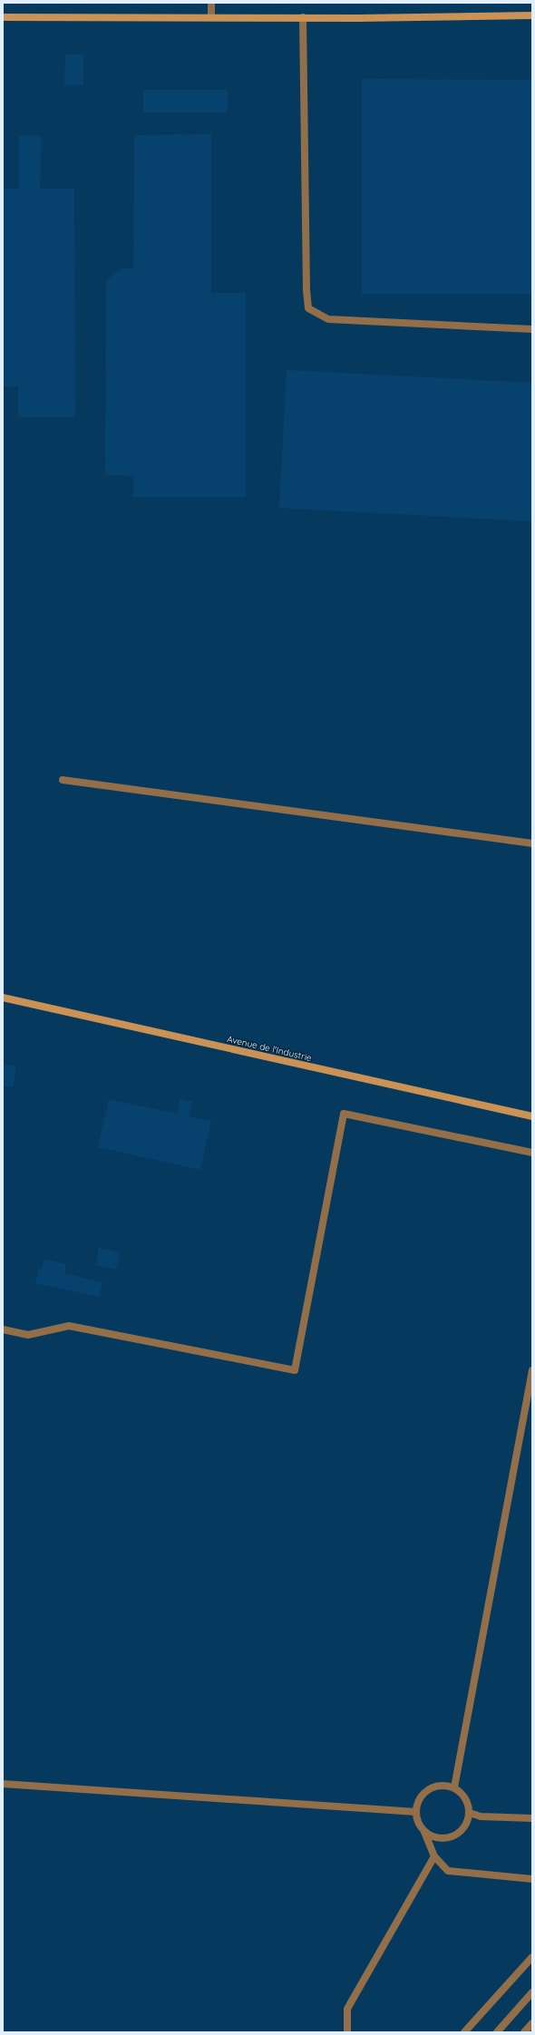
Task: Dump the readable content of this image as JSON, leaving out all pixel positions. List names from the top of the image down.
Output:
{
  "streets": {
    "street": ["Avenue de l'Industrie"]
  }
}
